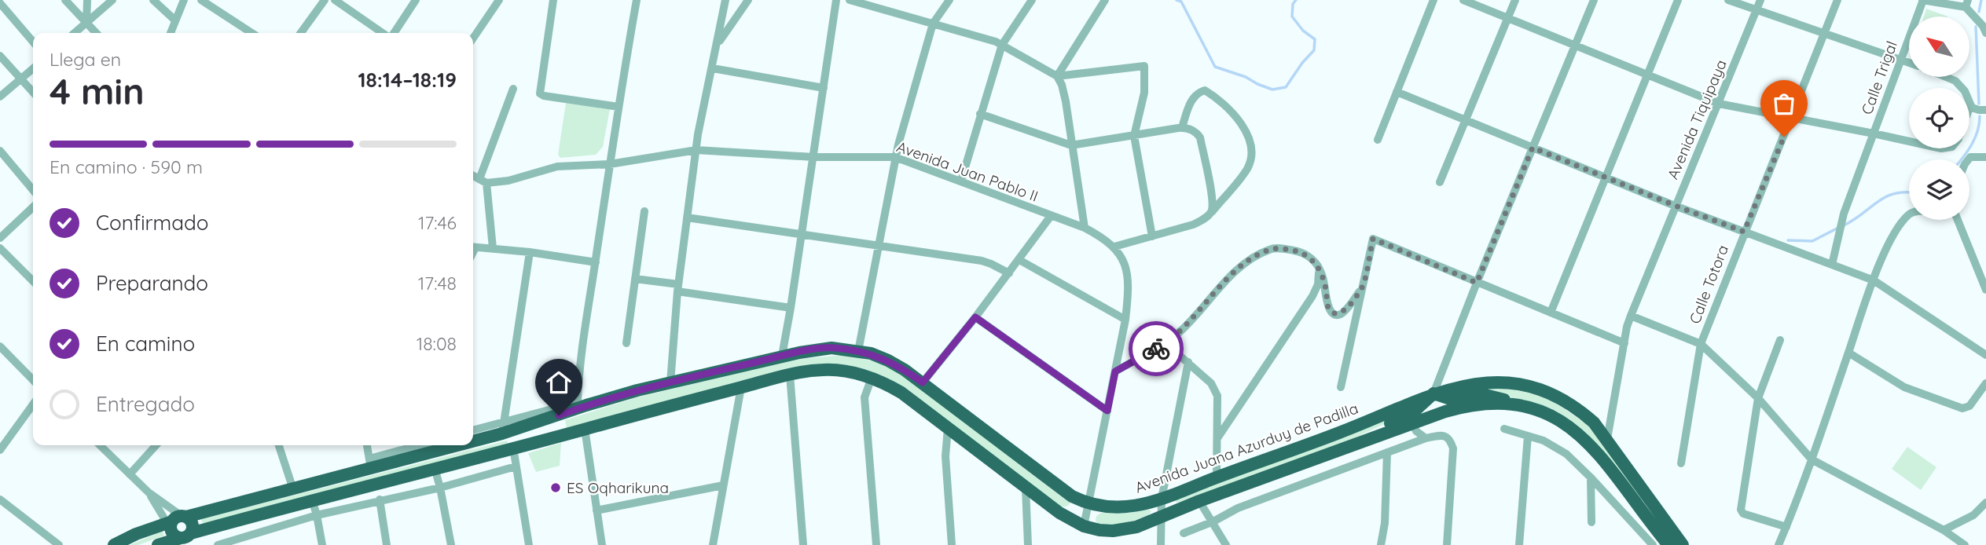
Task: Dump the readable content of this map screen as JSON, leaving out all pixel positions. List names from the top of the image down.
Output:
{
  "streets": {
    "highway": ["Avenida Juana Azurduy de Padilla"],
    "street": [
      "Calle Trigal",
      "Avenida Tiquipaya",
      "Avenida Juan Pablo II",
      "Calle Totora"
    ]
  },
  "crossings": [
    ["Avenida Tiquipaya", "Avenida Juana Azurduy de Padilla"]
  ],
  "places": ["ES Oqharikuna"],
  "north": "top left",
  "page": {
    "heading": ["4 min", "Llega en", "18:14–18:19"],
    "bar": "En camino · 590 m",
    "list": [
      ["Confirmado", "17:46"],
      ["Preparando", "17:48"],
      ["En camino", "18:08"],
      "Entregado"
    ]
  }
}
